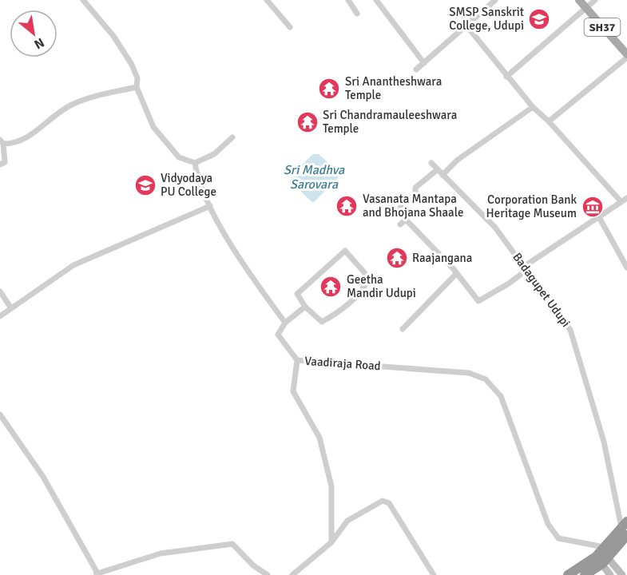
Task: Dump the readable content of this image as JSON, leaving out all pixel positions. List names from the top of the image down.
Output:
{
  "streets": {
    "main road": ["SH37"],
    "street": ["Badagupet Udupi", "Vaadiraja Road"]
  },
  "water": ["Sri Madhva Sarovara"],
  "places": {
    "school or university": ["SMSP Sanskrit College, Udupi", "Vidyodaya PU College"],
    "temple": [
      "Sri Anantheshwara Temple",
      "Sri Chandramauleeshwara Temple",
      "Vasanata Mantapa and Bhojana Shaale",
      "Raajangana",
      "Geetha Mandir Udupi"
    ],
    "museum": ["Corporation Bank Heritage Museum"]
  },
  "north": "bottom right"
}
